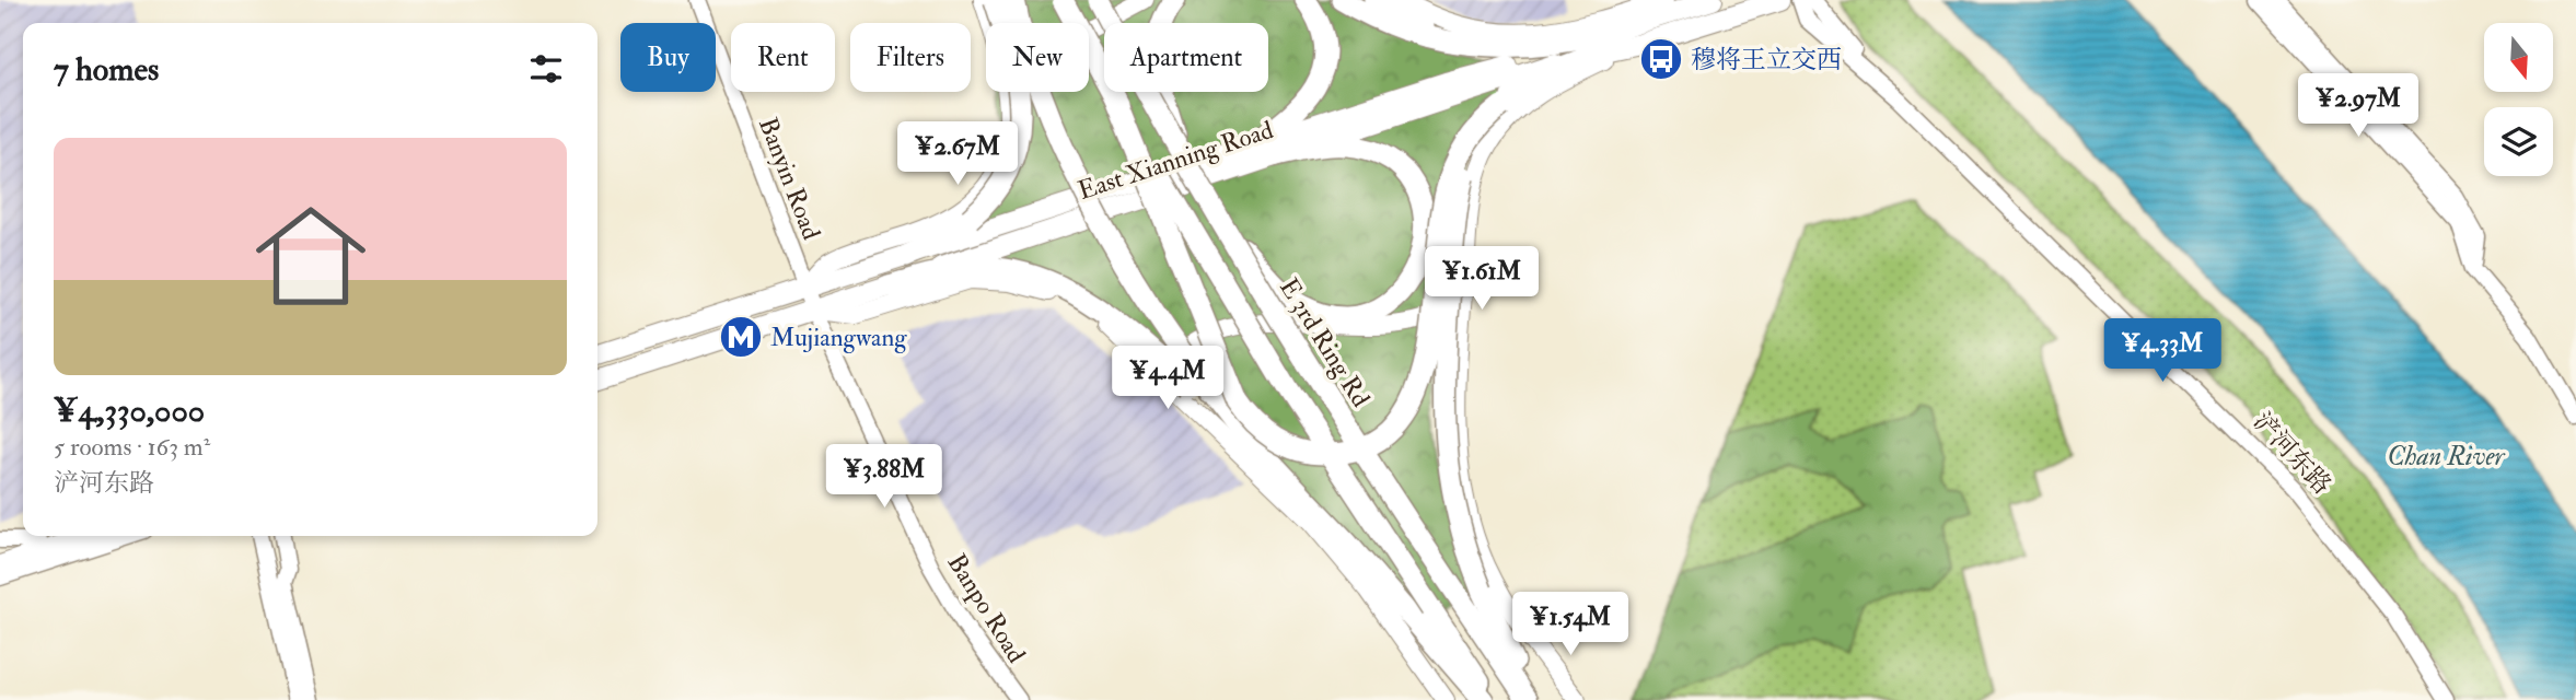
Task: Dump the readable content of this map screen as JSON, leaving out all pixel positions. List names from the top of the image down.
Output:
{
  "streets": {
    "highway": ["E 3rd Ring Rd"],
    "main road": ["East Xianning Road"],
    "street": ["Banyin Road", "浐河东路", "Banpo Road"]
  },
  "crossings": [
    ["East Xianning Road", "Banyin Road"],
    ["East Xianning Road", "Banpo Road"],
    ["Banyin Road", "Banpo Road"]
  ],
  "water": ["Chan River"],
  "places": {
    "bus stop": ["穆将王立交西"],
    "metro station": ["Mujiangwang"]
  },
  "north": "bottom",
  "page": {
    "chip": [
      "Buy",
      "Rent",
      "Filters",
      "New",
      "Apartment"
    ],
    "heading": "7 homes",
    "price": [
      "¥2.97M",
      "¥2.67M",
      "¥1.61M",
      "¥4.33M",
      "¥4.4M",
      "¥3.88M",
      "¥1.54M"
    ],
    "list": [
      {
        "name": "¥4,330,000",
        "note": "5 rooms · 163 m² · 浐河东路"
      }
    ]
  }
}
